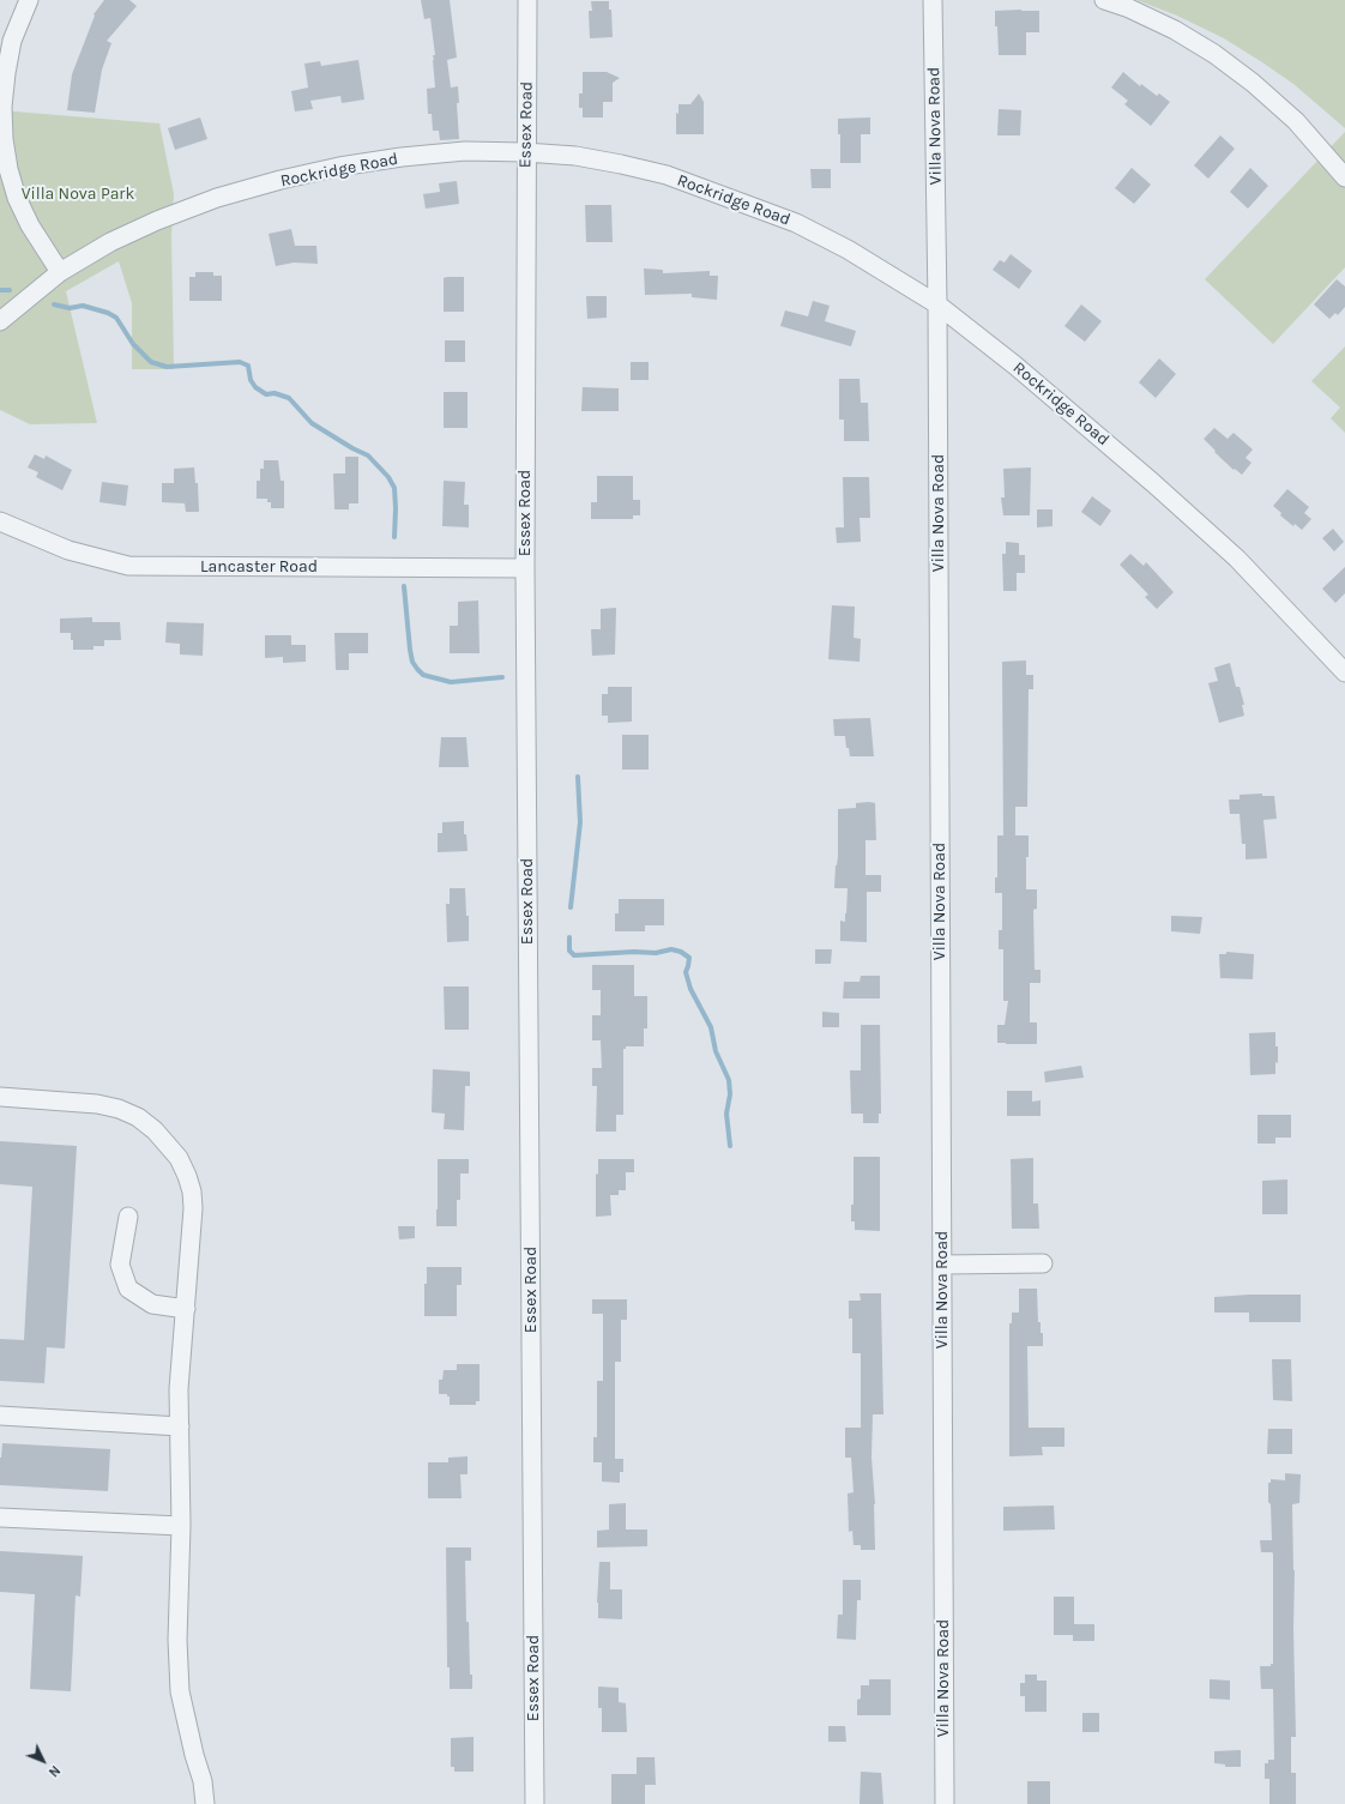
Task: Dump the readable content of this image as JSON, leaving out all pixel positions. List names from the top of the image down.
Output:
{
  "streets": {
    "street": [
      "Essex Road",
      "Villa Nova Road",
      "Rockridge Road",
      "Lancaster Road"
    ]
  },
  "crossings": [
    ["Essex Road", "Rockridge Road"],
    ["Essex Road", "Lancaster Road"],
    ["Villa Nova Road", "Rockridge Road"]
  ],
  "parks": ["Villa Nova Park"],
  "north": "bottom right"
}
